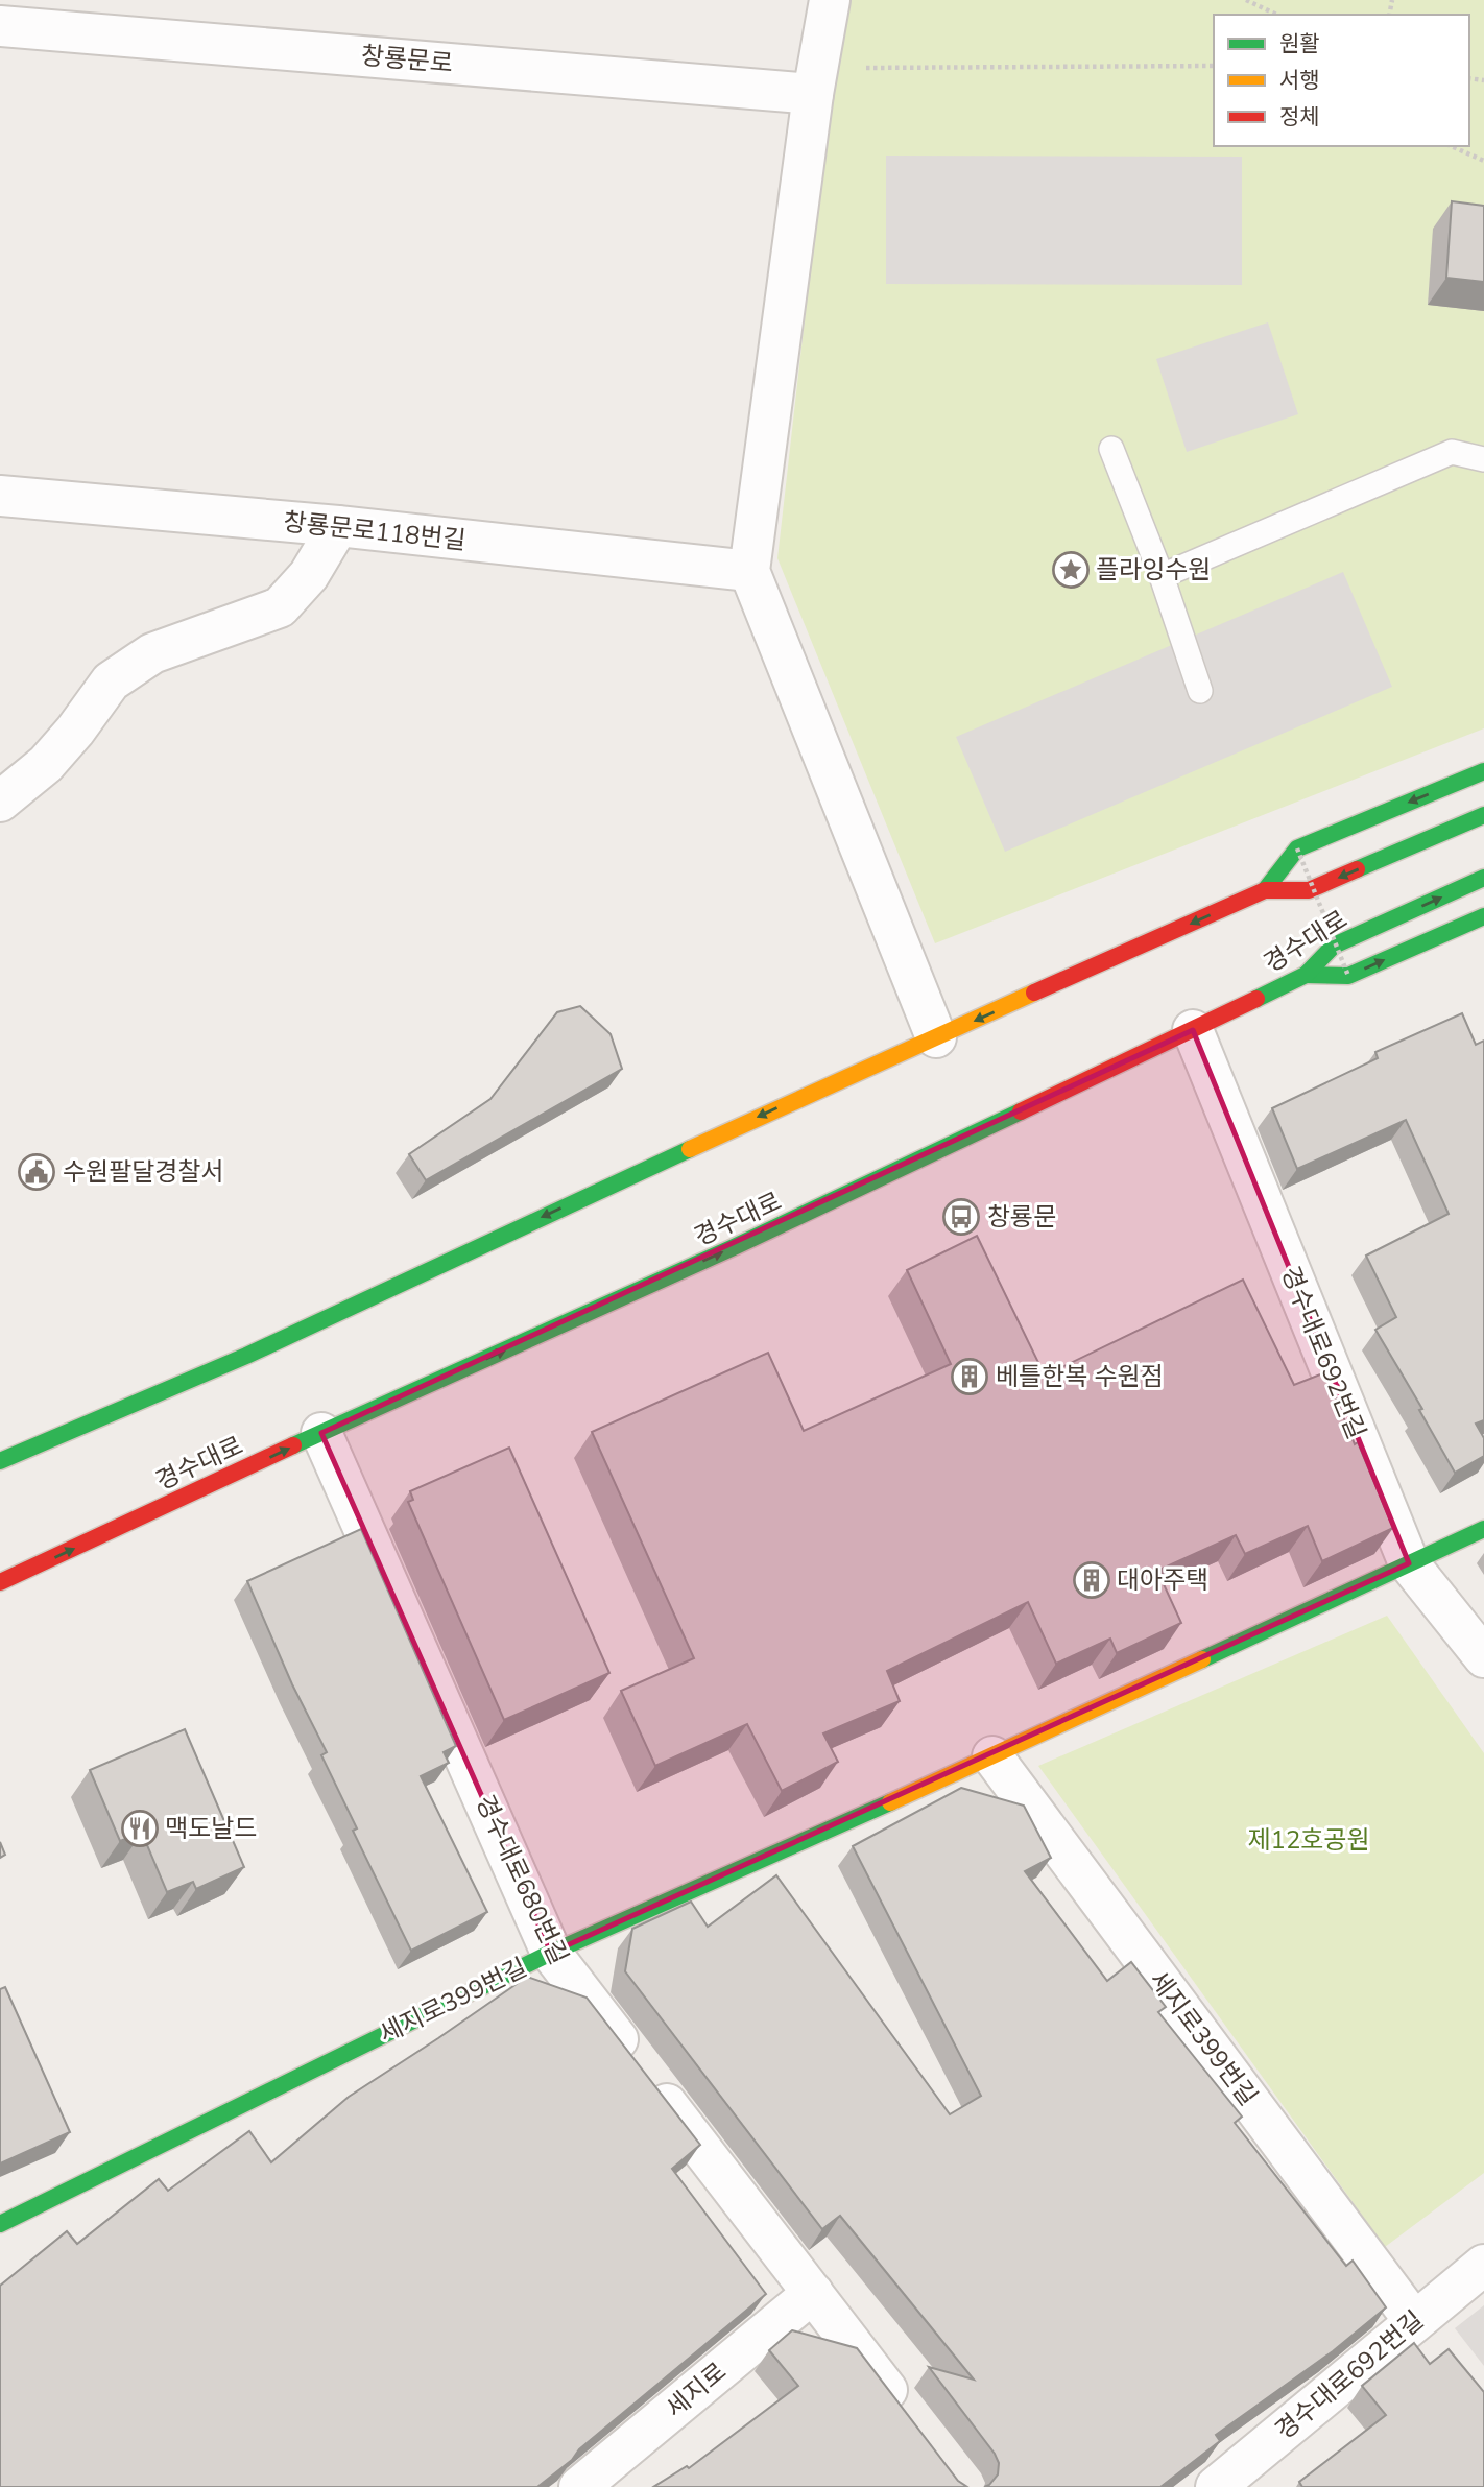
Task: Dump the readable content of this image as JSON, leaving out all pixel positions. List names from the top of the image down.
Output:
{
  "streets": {
    "main road": ["경수대로", "세지로399번길"],
    "street": [
      "창룡문로",
      "창룡문로118번길",
      "경수대로692번길",
      "경수대로680번길",
      "세지로"
    ]
  },
  "crossings": [
    ["경수대로", "경수대로692번길"],
    ["경수대로", "경수대로680번길"],
    ["경수대로692번길", "세지로399번길"],
    ["경수대로680번길", "세지로399번길"],
    ["경수대로680번길", "세지로"]
  ],
  "parks": ["제12호공원"],
  "places": {
    "place": ["플라잉수원"],
    "public building": ["수원팔달경찰서"],
    "bus stop": ["창룡문"],
    "building": ["베틀한복 수원점", "대아주택"],
    "restaurant": ["맥도날드"]
  },
  "legend": ["원활", "서행", "정체"]
}
